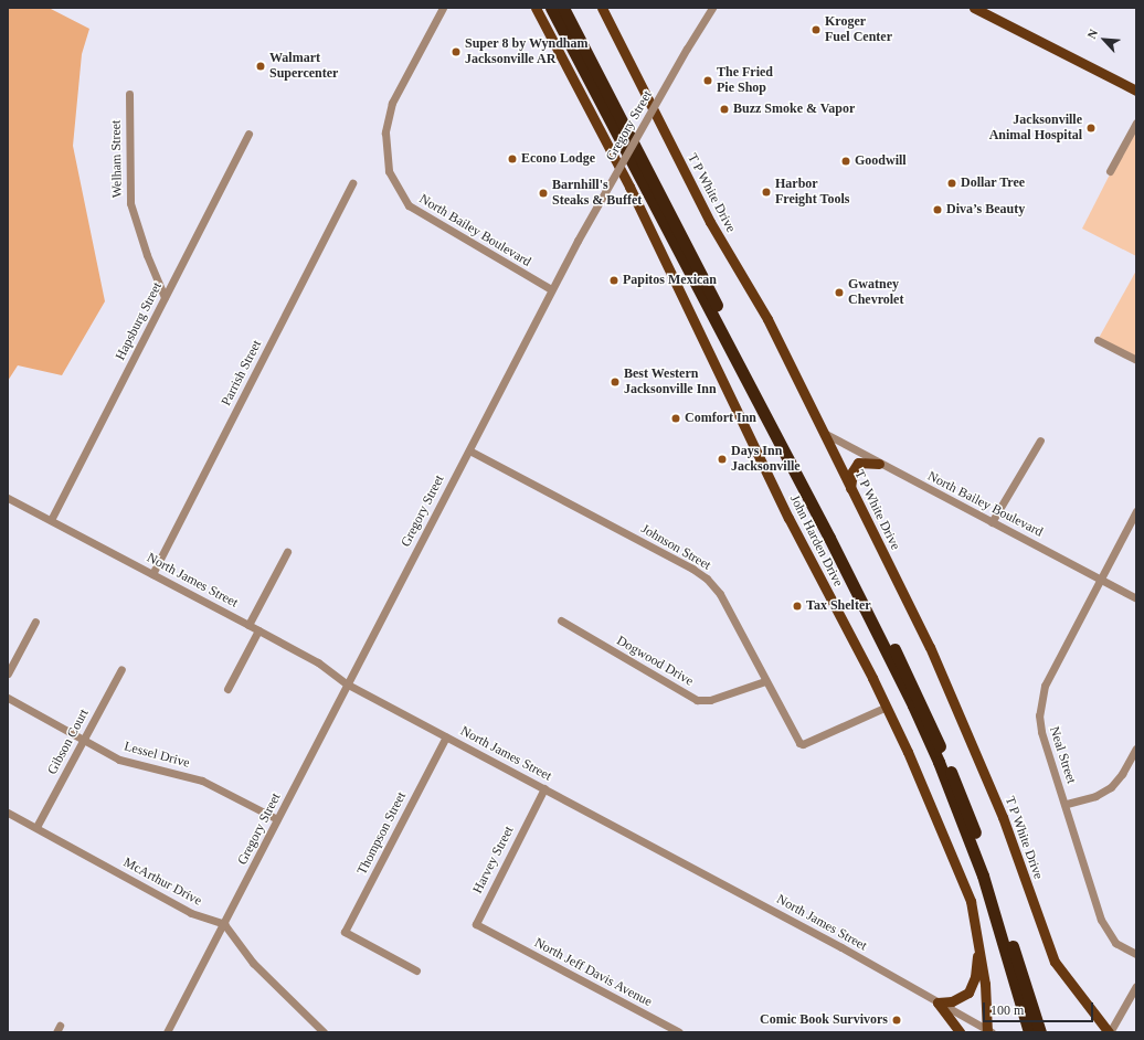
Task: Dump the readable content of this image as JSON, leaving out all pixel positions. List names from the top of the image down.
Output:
{
  "streets": {
    "main road": ["T P White Drive", "John Harden Drive"],
    "street": [
      "Gregory Street",
      "Welham Street",
      "North Bailey Boulevard",
      "Hapsburg Street",
      "Parrish Street",
      "Johnson Street",
      "North James Street",
      "Dogwood Drive",
      "Gibson Court",
      "Lessel Drive",
      "Neal Street",
      "Thompson Street",
      "Harvey Street",
      "McArthur Drive",
      "North Jeff Davis Avenue"
    ]
  },
  "crossings": [
    ["Gregory Street", "North Bailey Boulevard"],
    ["Gregory Street", "Johnson Street"],
    ["Gregory Street", "North James Street"],
    ["Gregory Street", "Lessel Drive"],
    ["Gregory Street", "McArthur Drive"],
    ["Welham Street", "Hapsburg Street"],
    ["T P White Drive", "North Bailey Boulevard"],
    ["North Bailey Boulevard", "Neal Street"],
    ["Hapsburg Street", "North James Street"],
    ["Parrish Street", "North James Street"],
    ["John Harden Drive", "Johnson Street"],
    ["John Harden Drive", "North James Street"],
    ["Johnson Street", "Dogwood Drive"],
    ["North James Street", "Thompson Street"],
    ["North James Street", "Harvey Street"],
    ["Gibson Court", "Lessel Drive"],
    ["Gibson Court", "McArthur Drive"],
    ["Harvey Street", "North Jeff Davis Avenue"]
  ],
  "places": [
    "Kroger Fuel Center",
    "Super 8 by Wyndham Jacksonville AR",
    "Walmart Supercenter",
    "The Fried Pie Shop",
    "Buzz Smoke & Vapor",
    "Jacksonville Animal Hospital",
    "Econo Lodge",
    "Goodwill",
    "Dollar Tree",
    "Harbor Freight Tools",
    "Barnhill's Steaks & Buffet",
    "Diva’s Beauty",
    "Papitos Mexican",
    "Gwatney Chevrolet",
    "Best Western Jacksonville Inn",
    "Comfort Inn",
    "Days Inn Jacksonville",
    "Tax Shelter",
    "Comic Book Survivors"
  ],
  "scale_bar": "100 m",
  "north": "top left"
}
